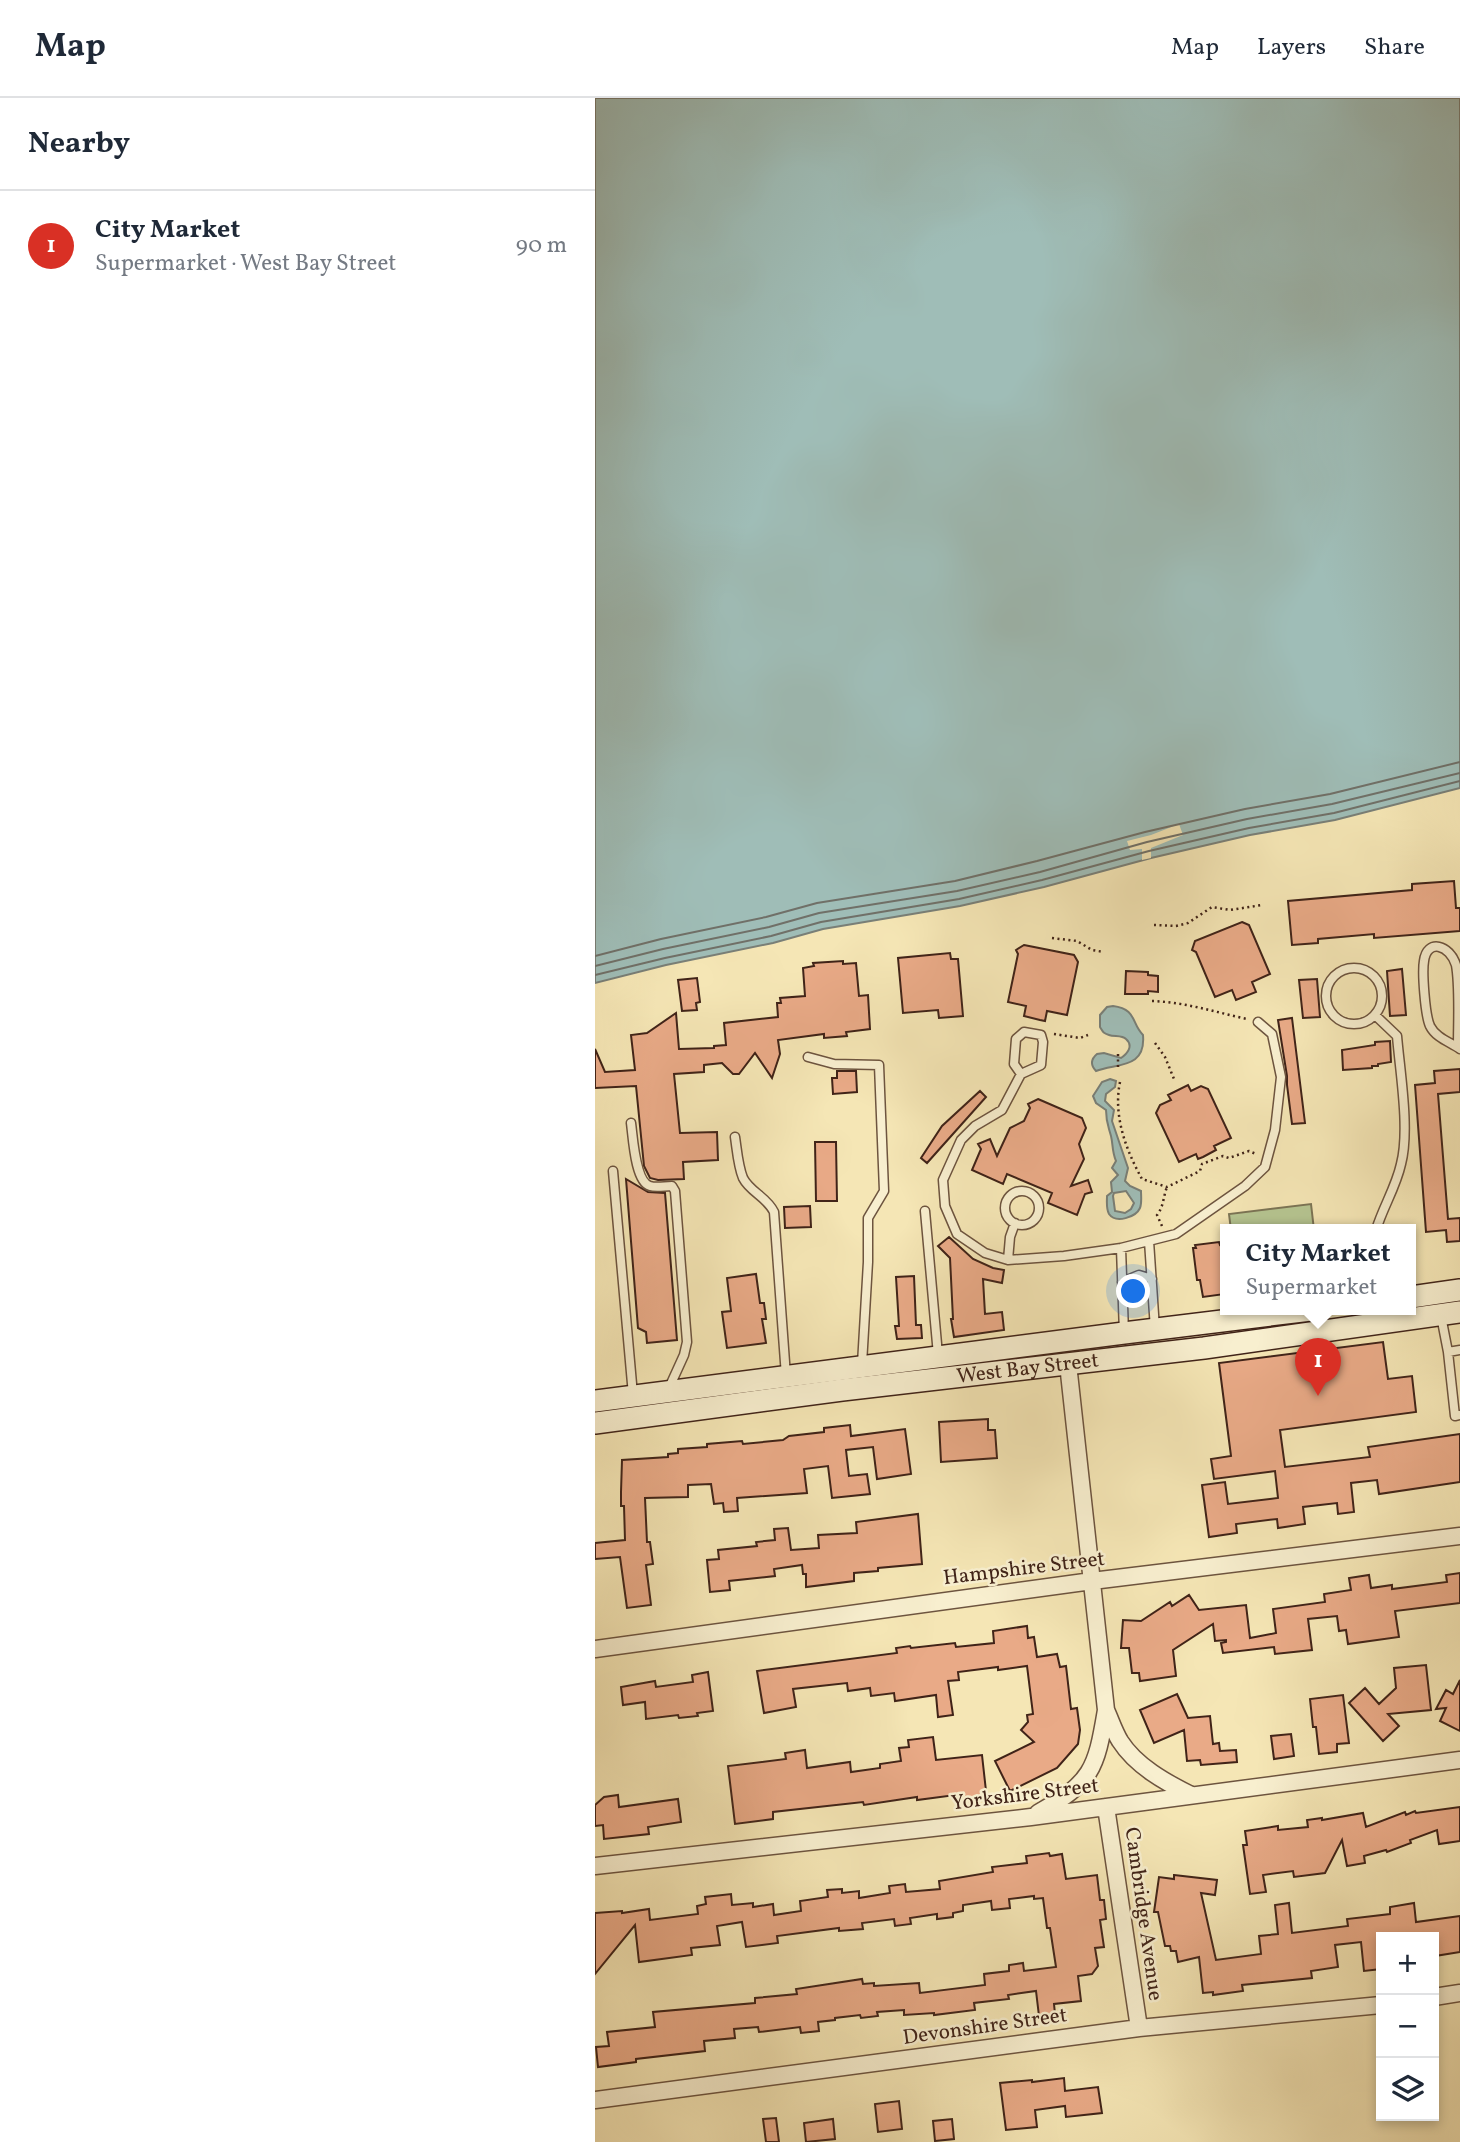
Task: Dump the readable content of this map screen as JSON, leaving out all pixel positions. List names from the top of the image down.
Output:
{
  "streets": {
    "main road": ["West Bay Street"],
    "street": [
      "Hampshire Street",
      "Yorkshire Street",
      "Cambridge Avenue",
      "Devonshire Street"
    ]
  },
  "crossings": [
    ["Yorkshire Street", "Cambridge Avenue"],
    ["Cambridge Avenue", "Devonshire Street"]
  ],
  "page": {
    "header": "Map",
    "nav": ["Map", "Layers", "Share"],
    "heading": "Nearby",
    "list": [
      {
        "mark": "1",
        "name": "City Market",
        "note": "Supermarket · West Bay Street",
        "value": "90 m"
      }
    ],
    "popup": ["City Market", "Supermarket"],
    "pins": "1",
    "map_buttons": ["+", "−"]
  }
}
